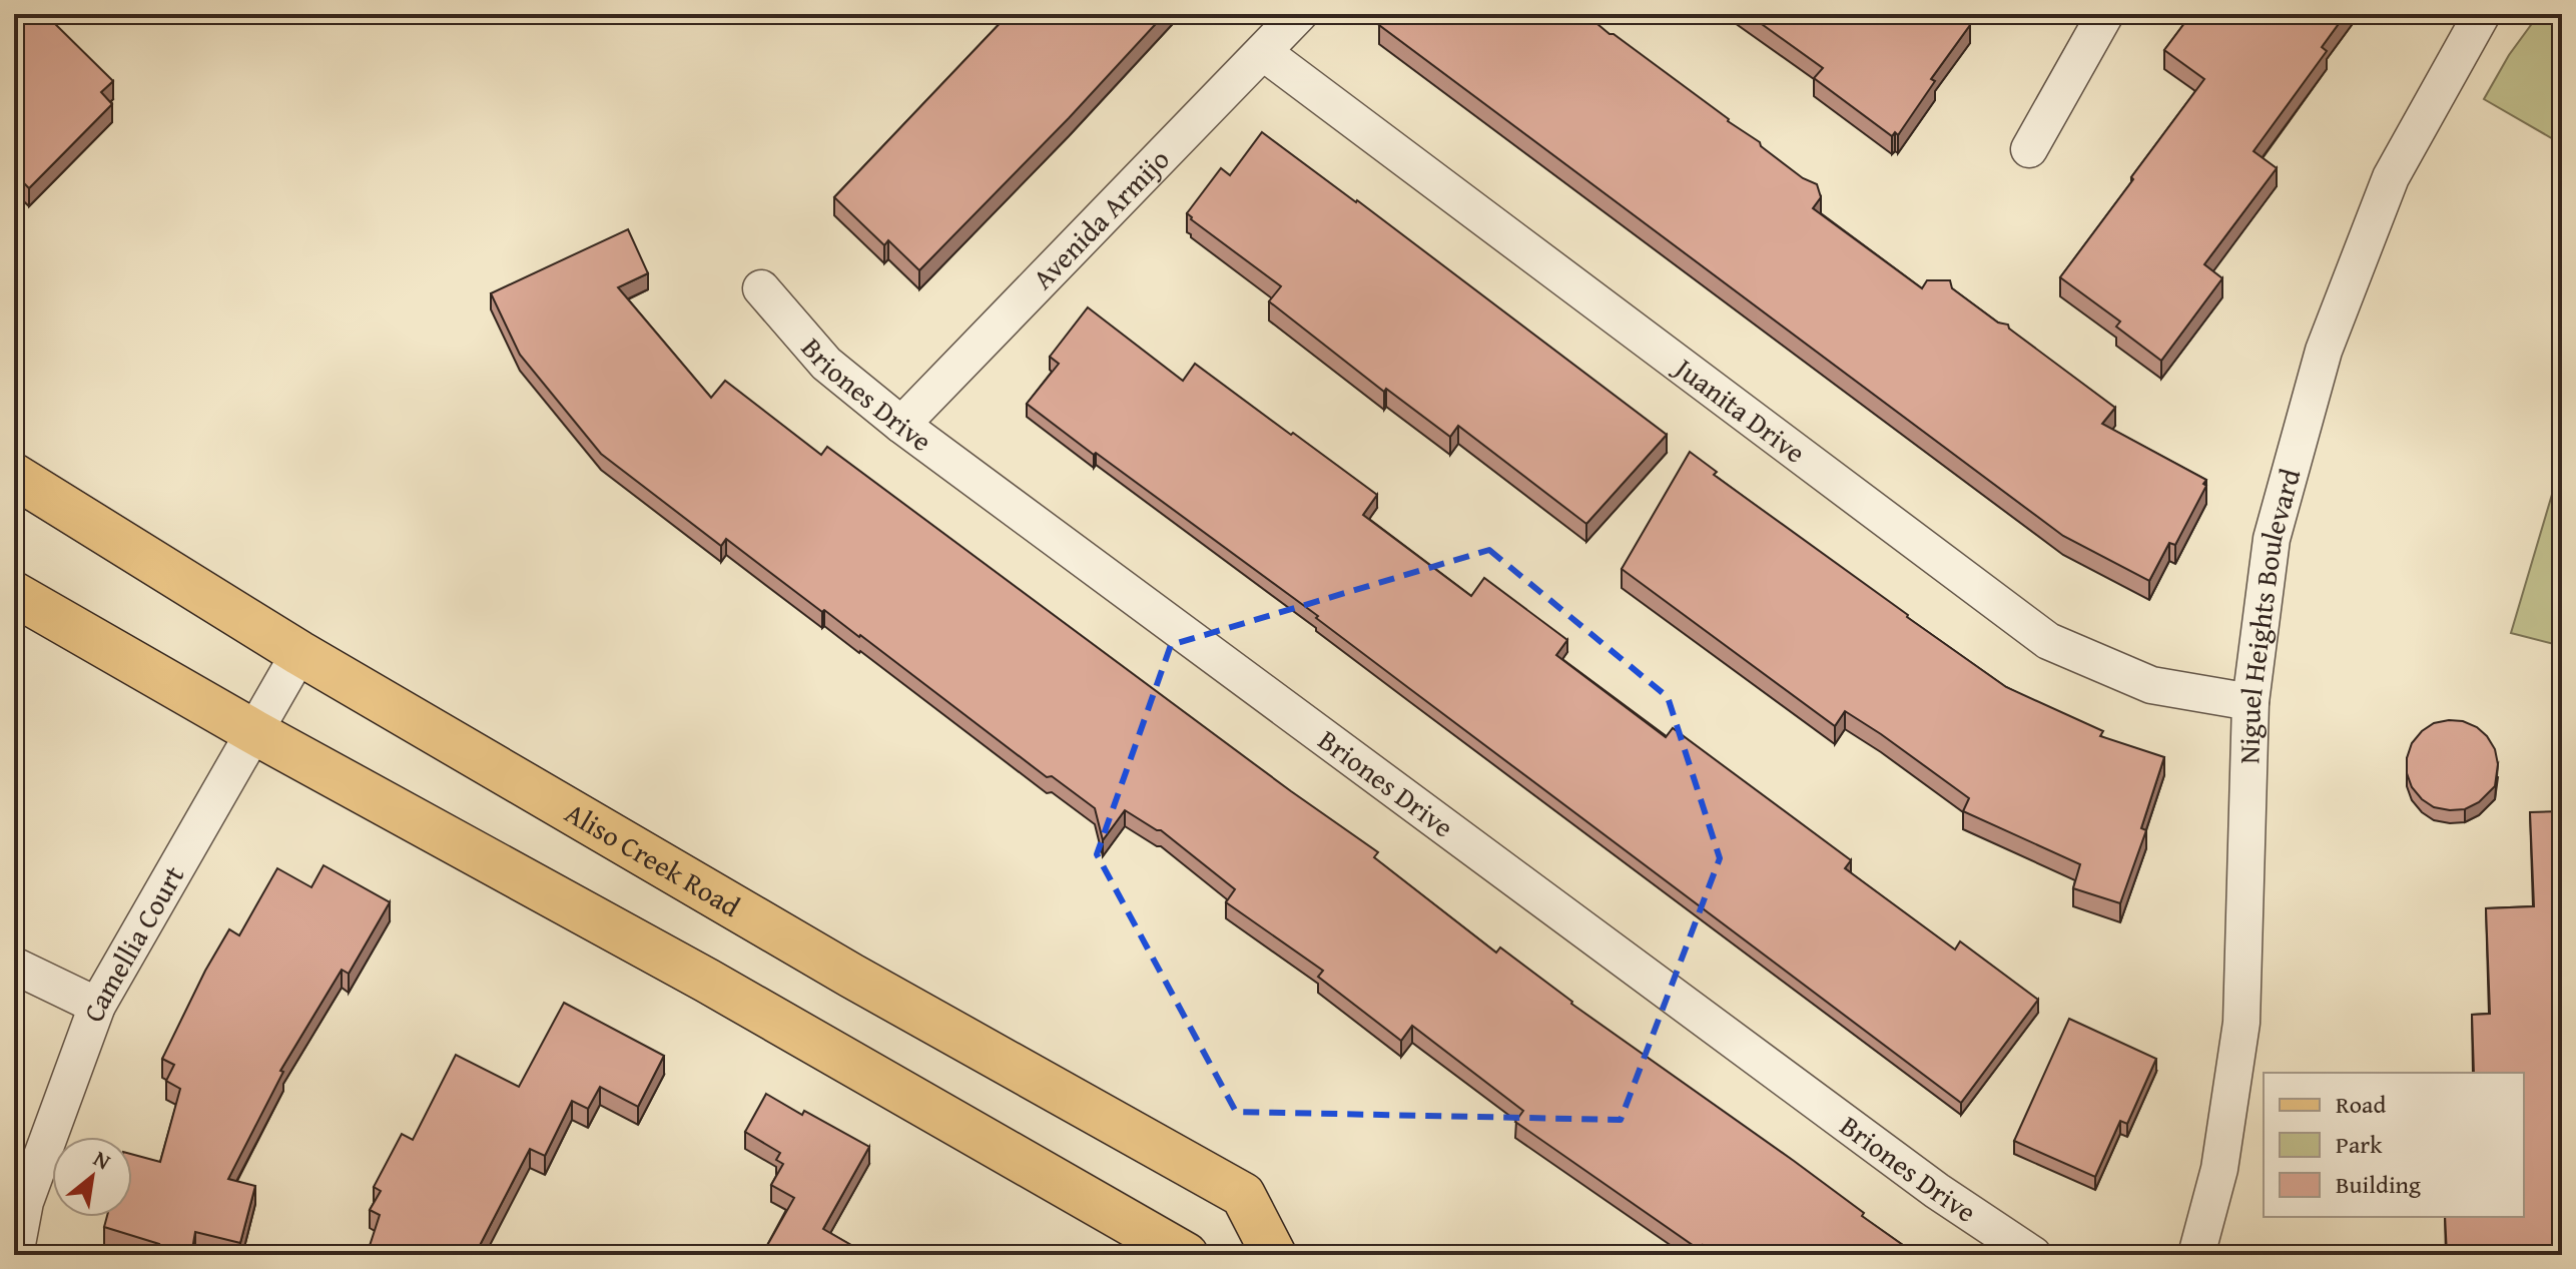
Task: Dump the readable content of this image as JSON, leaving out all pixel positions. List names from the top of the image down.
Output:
{
  "streets": {
    "main road": ["Aliso Creek Road"],
    "street": [
      "Avenida Armijo",
      "Briones Drive",
      "Juanita Drive",
      "Niguel Heights Boulevard",
      "Camellia Court"
    ]
  },
  "crossings": [
    ["Avenida Armijo", "Briones Drive"],
    ["Avenida Armijo", "Juanita Drive"],
    ["Juanita Drive", "Niguel Heights Boulevard"],
    ["Aliso Creek Road", "Camellia Court"]
  ],
  "legend": ["Road", "Park", "Building"],
  "north": "top right"
}
